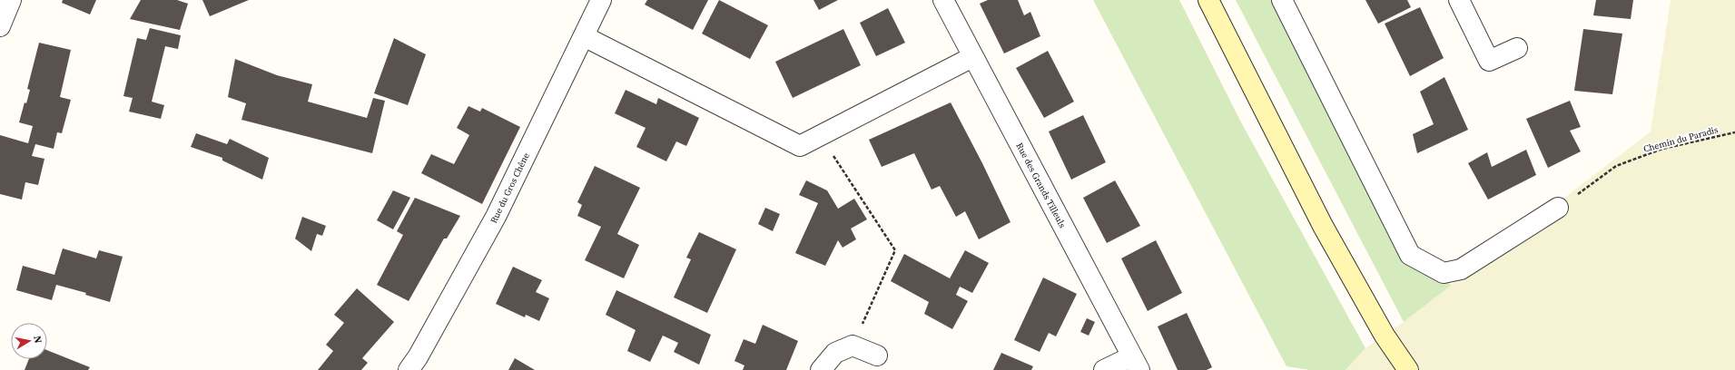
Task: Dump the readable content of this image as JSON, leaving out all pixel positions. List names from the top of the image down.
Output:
{
  "streets": {
    "street": ["Rue des Grands Tilleuls", "Rue du Gros Chêne"],
    "path": ["Chemin du Paradis"]
  },
  "north": "right"
}
